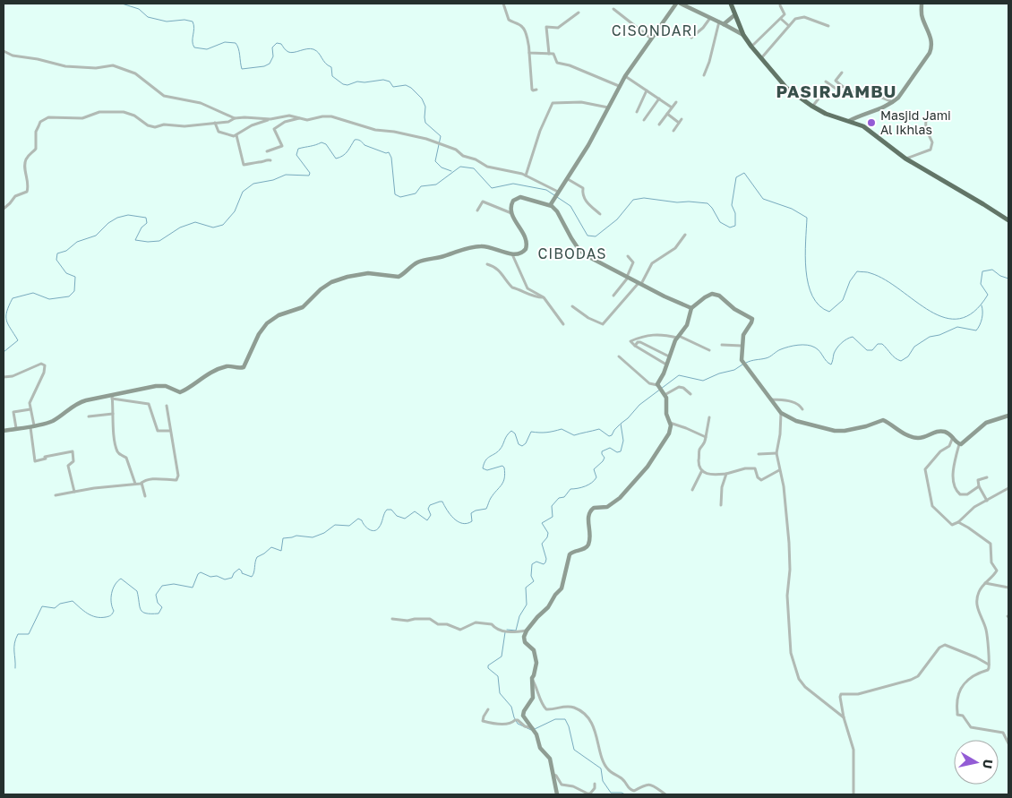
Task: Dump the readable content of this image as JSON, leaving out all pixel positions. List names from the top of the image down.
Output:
{
  "districts": ["CISONDARI", "PASIRJAMBU", "CIBODAS"],
  "places": ["Masjid Jami Al Ikhlas"],
  "north": "right"
}
